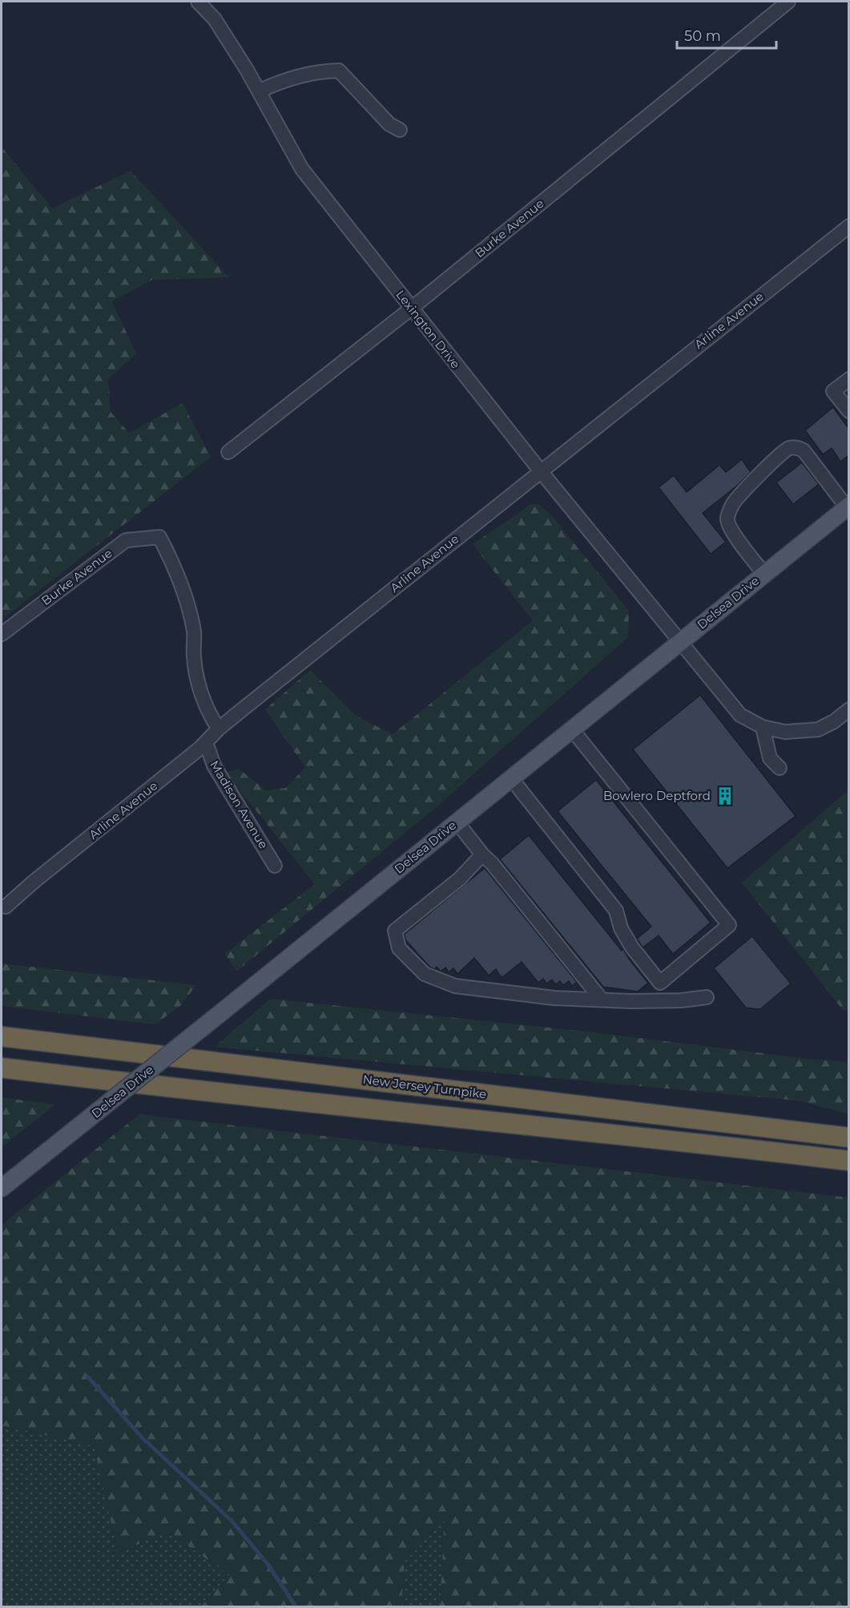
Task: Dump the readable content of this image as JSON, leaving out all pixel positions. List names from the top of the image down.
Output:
{
  "streets": {
    "highway": ["New Jersey Turnpike"],
    "main road": ["Delsea Drive"],
    "street": [
      "Burke Avenue",
      "Arline Avenue",
      "Lexington Drive",
      "Madison Avenue"
    ]
  },
  "crossings": [
    ["Burke Avenue", "Arline Avenue"],
    ["Burke Avenue", "Lexington Drive"],
    ["Arline Avenue", "Lexington Drive"],
    ["Arline Avenue", "Madison Avenue"],
    ["Lexington Drive", "Delsea Drive"]
  ],
  "places": {
    "building": ["Bowlero Deptford"]
  },
  "scale_bar": "50 m"
}
